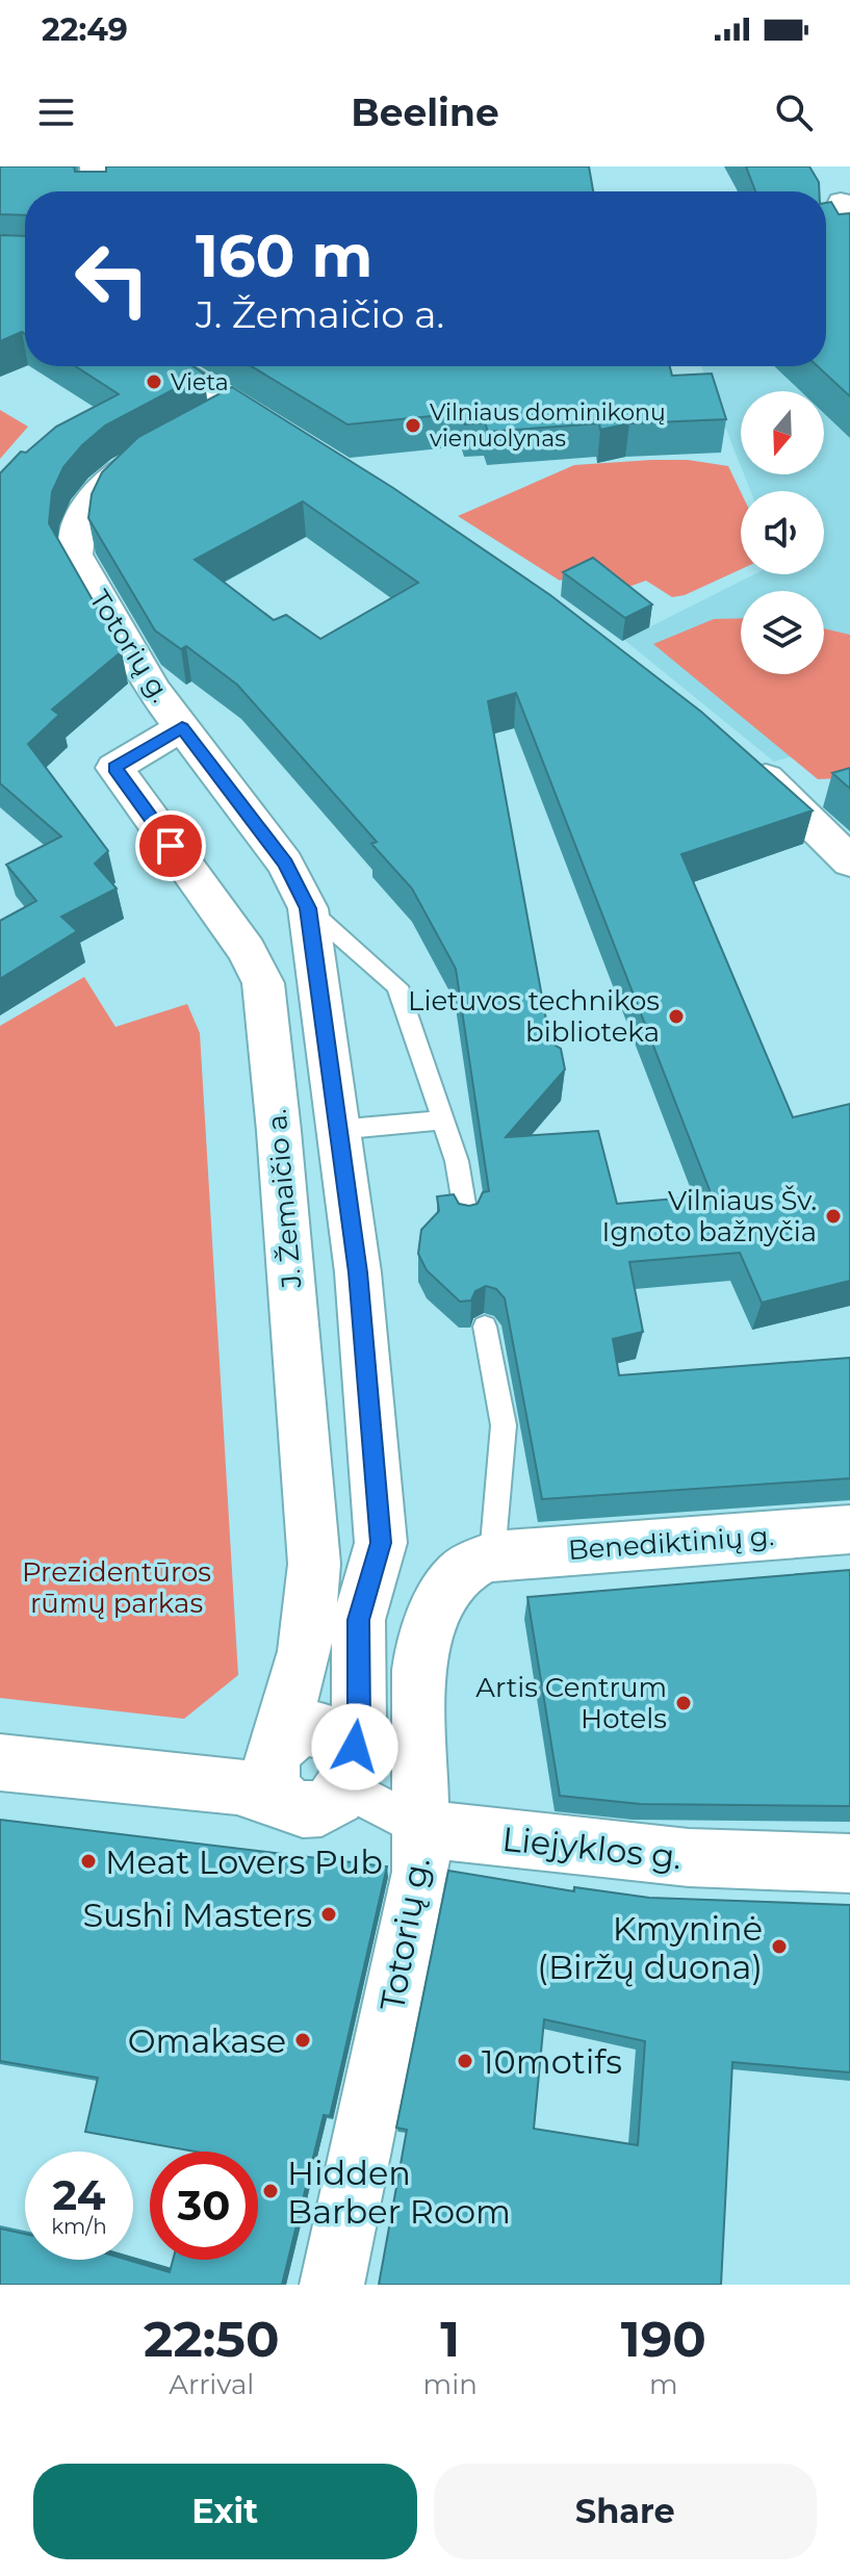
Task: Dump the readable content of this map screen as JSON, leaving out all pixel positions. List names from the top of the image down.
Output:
{
  "streets": {
    "street": [
      "Totorių g.",
      "J. Žemaičio a.",
      "Benediktinių g.",
      "Liejyklos g."
    ]
  },
  "crossings": [
    ["Totorių g.", "J. Žemaičio a."],
    ["Totorių g.", "Benediktinių g."],
    ["Totorių g.", "Liejyklos g."],
    ["J. Žemaičio a.", "Liejyklos g."]
  ],
  "parks": ["Prezidentūros rūmų parkas"],
  "places": [
    "Vieta",
    "Vilniaus dominikonų vienuolynas",
    "Lietuvos technikos biblioteka",
    "Vilniaus Šv. Ignoto bažnyčia",
    "Artis Centrum Hotels",
    "Meat Lovers Pub",
    "Sushi Masters",
    "Kmyninė (Biržų duona)",
    "Omakase",
    "10motifs",
    "Hidden Barber Room"
  ],
  "north": "bottom",
  "page": {
    "status": "22:49",
    "header": "Beeline",
    "turn": ["160 m", "J. Žemaičio a."],
    "speed": "24 km/h",
    "limit": "30",
    "eta": [
      "22:50",
      "Arrival",
      "1",
      "min",
      "190",
      "m"
    ],
    "buttons": ["Exit", "Share"]
  }
}
